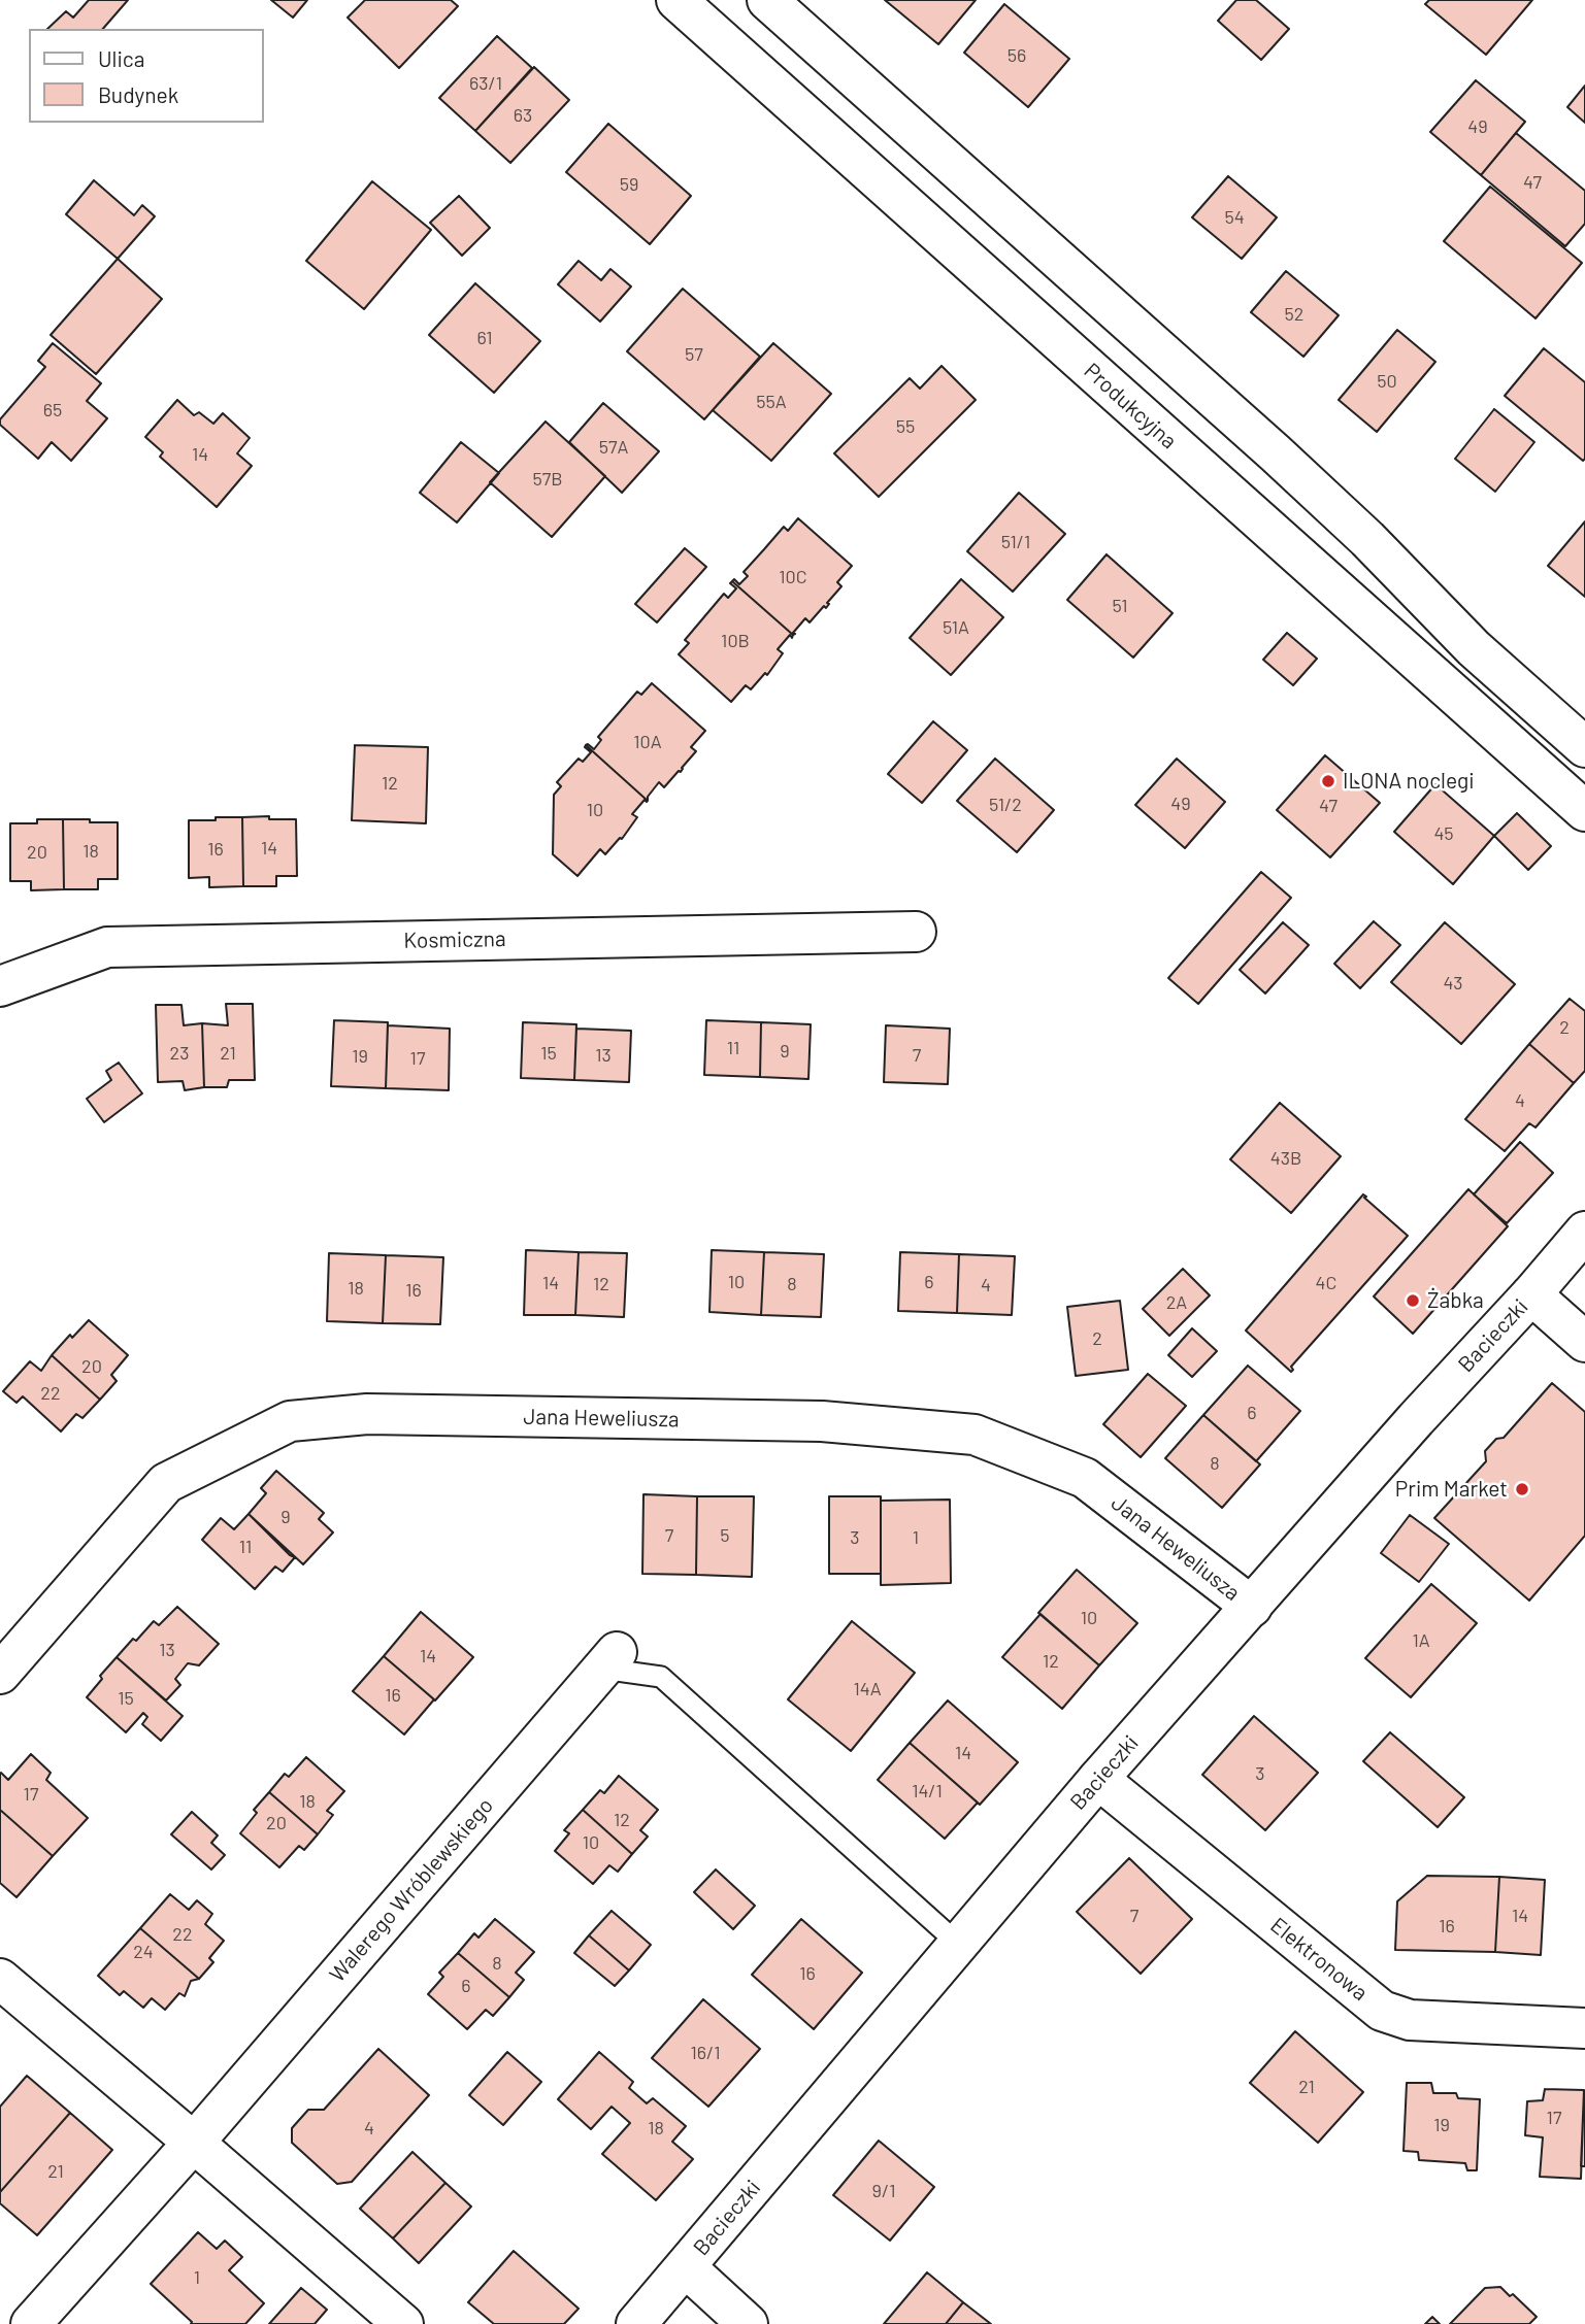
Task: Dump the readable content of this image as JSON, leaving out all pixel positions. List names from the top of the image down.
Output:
{
  "streets": {
    "street": [
      "Produkcyjna",
      "Kosmiczna",
      "Bacieczki",
      "Jana Heweliusza",
      "Walerego Wróblewskiego",
      "Elektronowa"
    ]
  },
  "crossings": [
    ["Bacieczki", "Jana Heweliusza"],
    ["Bacieczki", "Elektronowa"]
  ],
  "places": ["ILONA noclegi", "Żabka", "Prim Market"],
  "house_numbers": [
    "56",
    "63/1",
    "63",
    "49",
    "47",
    "59",
    "54",
    "52",
    "61",
    "57",
    "50",
    "55A",
    "65",
    "55",
    "57A",
    "14",
    "57B",
    "51/1",
    "10C",
    "51",
    "51A",
    "10B",
    "10A",
    "12",
    "49",
    "51/2",
    "47",
    "10",
    "45",
    "14",
    "16",
    "18",
    "20",
    "43",
    "2",
    "11",
    "9",
    "23",
    "21",
    "15",
    "13",
    "7",
    "19",
    "17",
    "4",
    "43B",
    "10",
    "6",
    "14",
    "4C",
    "12",
    "8",
    "4",
    "18",
    "16",
    "2A",
    "2",
    "20",
    "22",
    "6",
    "8",
    "9",
    "7",
    "5",
    "3",
    "1",
    "11",
    "10",
    "1A",
    "13",
    "14",
    "12",
    "14A",
    "16",
    "15",
    "14",
    "3",
    "14/1",
    "17",
    "18",
    "12",
    "20",
    "10",
    "7",
    "14",
    "16",
    "22",
    "24",
    "8",
    "16",
    "6",
    "16/1",
    "21",
    "17",
    "19",
    "4",
    "18",
    "21",
    "9/1",
    "1"
  ],
  "legend": ["Ulica", "Budynek"]
}
